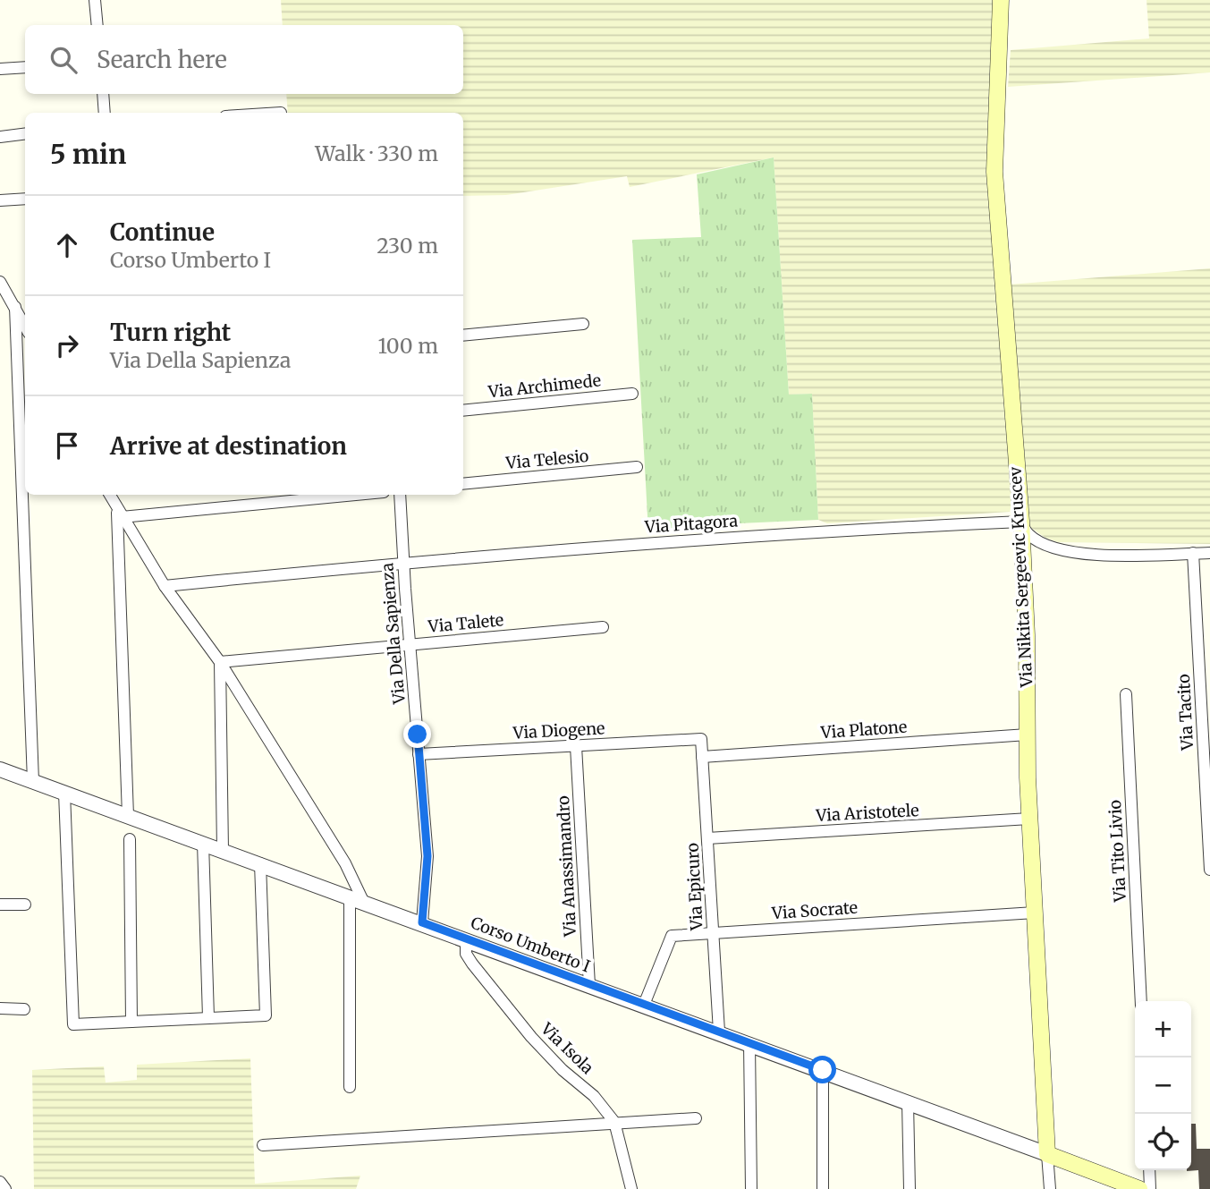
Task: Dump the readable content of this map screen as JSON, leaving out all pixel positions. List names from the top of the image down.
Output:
{
  "streets": {
    "main road": ["Via Nikita Sergeevic Kruscev"],
    "street": [
      "Via Archimede",
      "Via Telesio",
      "Via Pitagora",
      "Via Talete",
      "Via Della Sapienza",
      "Via Tacito",
      "Via Platone",
      "Via Diogene",
      "Via Aristotele",
      "Via Tito Livio",
      "Via Anassimandro",
      "Via Epicuro",
      "Via Socrate",
      "Corso Umberto I",
      "Via Isola"
    ]
  },
  "crossings": [
    ["Via Pitagora", "Via Nikita Sergeevic Kruscev"],
    ["Via Pitagora", "Via Della Sapienza"],
    ["Via Nikita Sergeevic Kruscev", "Via Platone"],
    ["Via Nikita Sergeevic Kruscev", "Via Aristotele"],
    ["Via Nikita Sergeevic Kruscev", "Via Socrate"],
    ["Via Nikita Sergeevic Kruscev", "Corso Umberto I"],
    ["Via Talete", "Via Della Sapienza"],
    ["Via Della Sapienza", "Via Diogene"],
    ["Via Della Sapienza", "Corso Umberto I"],
    ["Via Platone", "Via Epicuro"],
    ["Via Diogene", "Via Anassimandro"],
    ["Via Diogene", "Via Epicuro"],
    ["Via Aristotele", "Via Epicuro"],
    ["Via Anassimandro", "Corso Umberto I"],
    ["Via Epicuro", "Via Socrate"],
    ["Via Epicuro", "Corso Umberto I"],
    ["Via Socrate", "Corso Umberto I"],
    ["Corso Umberto I", "Via Isola"]
  ],
  "page": {
    "search": "Search here",
    "heading": ["5 min", "Walk · 330 m"],
    "list": [
      ["Continue", "Corso Umberto I", "230 m"],
      ["Turn right", "Via Della Sapienza", "100 m"],
      "Arrive at destination"
    ],
    "map_buttons": ["+", "−"]
  }
}
